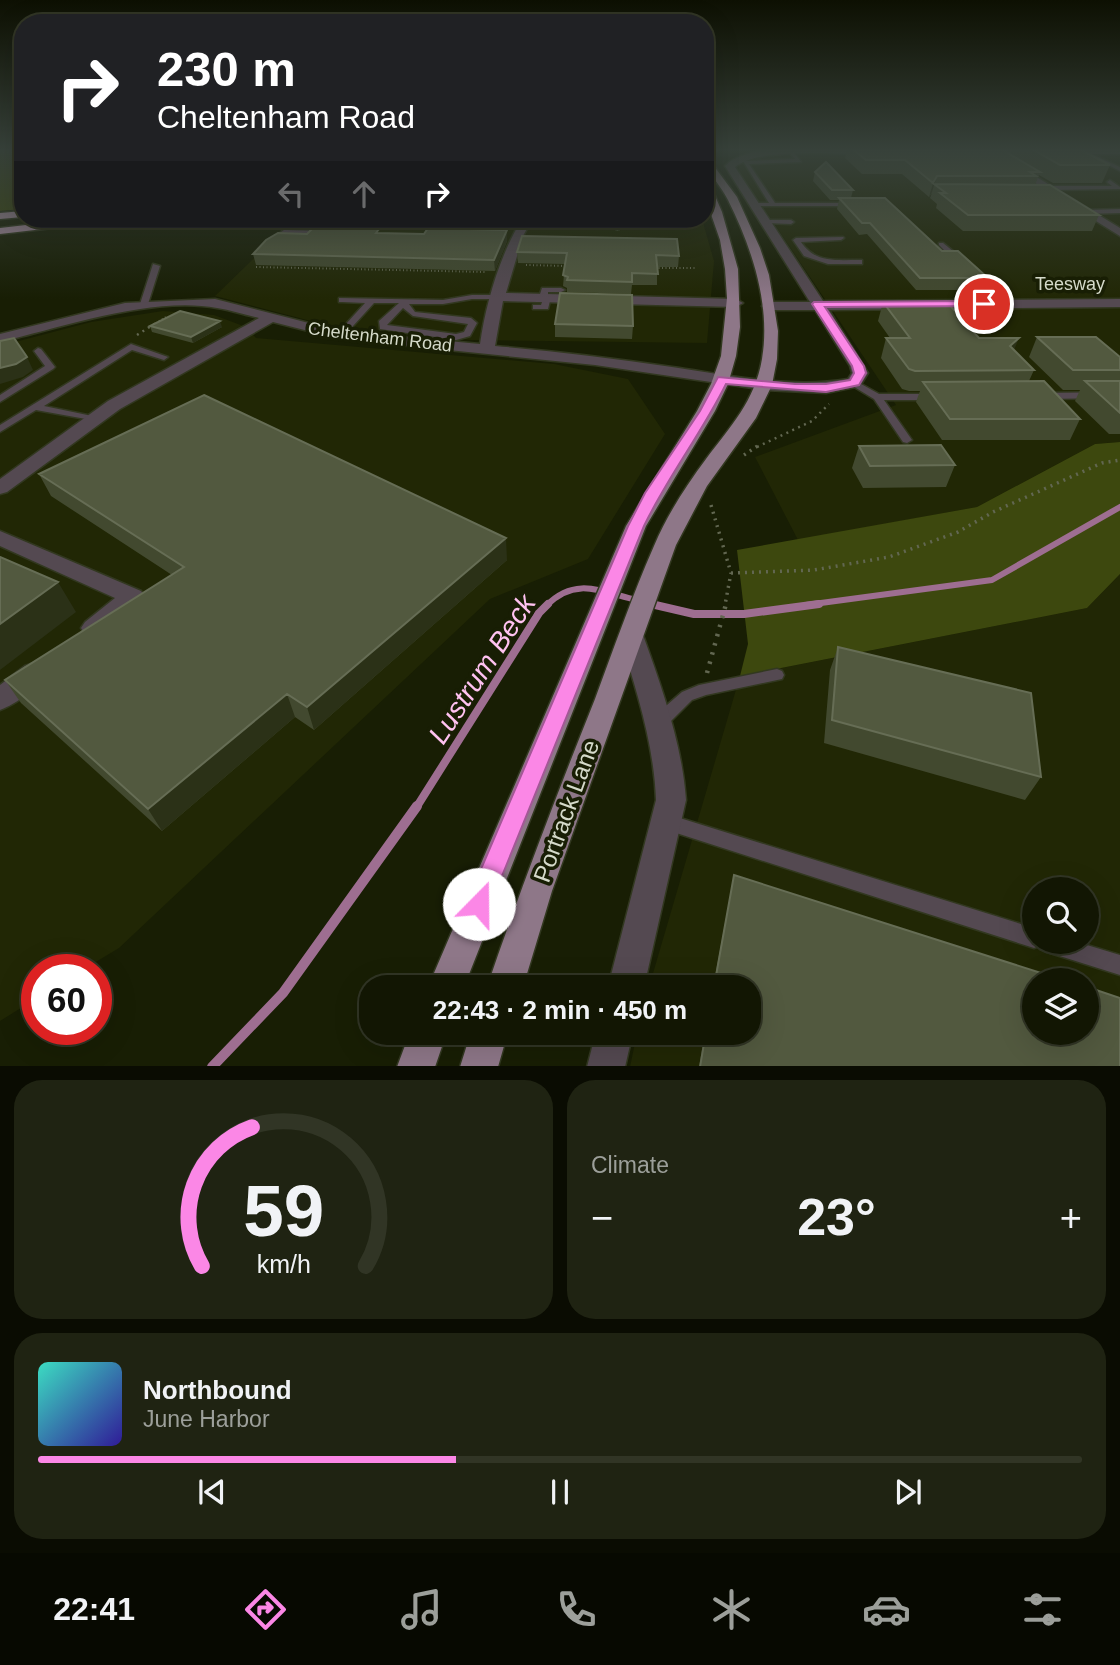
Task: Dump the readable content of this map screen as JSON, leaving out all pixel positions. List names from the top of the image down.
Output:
{
  "streets": {
    "main road": ["Portrack Lane"],
    "street": ["Teesway", "Cheltenham Road"]
  },
  "crossings": [
    ["Teesway", "Portrack Lane"],
    ["Cheltenham Road", "Portrack Lane"]
  ],
  "water": ["Lustrum Beck"],
  "page": {
    "turn": ["230 m", "Cheltenham Road"],
    "limit": "60",
    "trip": "22:43 · 2 min · 450 m",
    "tile": "Climate",
    "heat": ["−", "23°", "+"],
    "song": ["Northbound", "June Harbor"],
    "tabs": "22:41",
    "gauge": ["59", "km/h"]
  }
}
